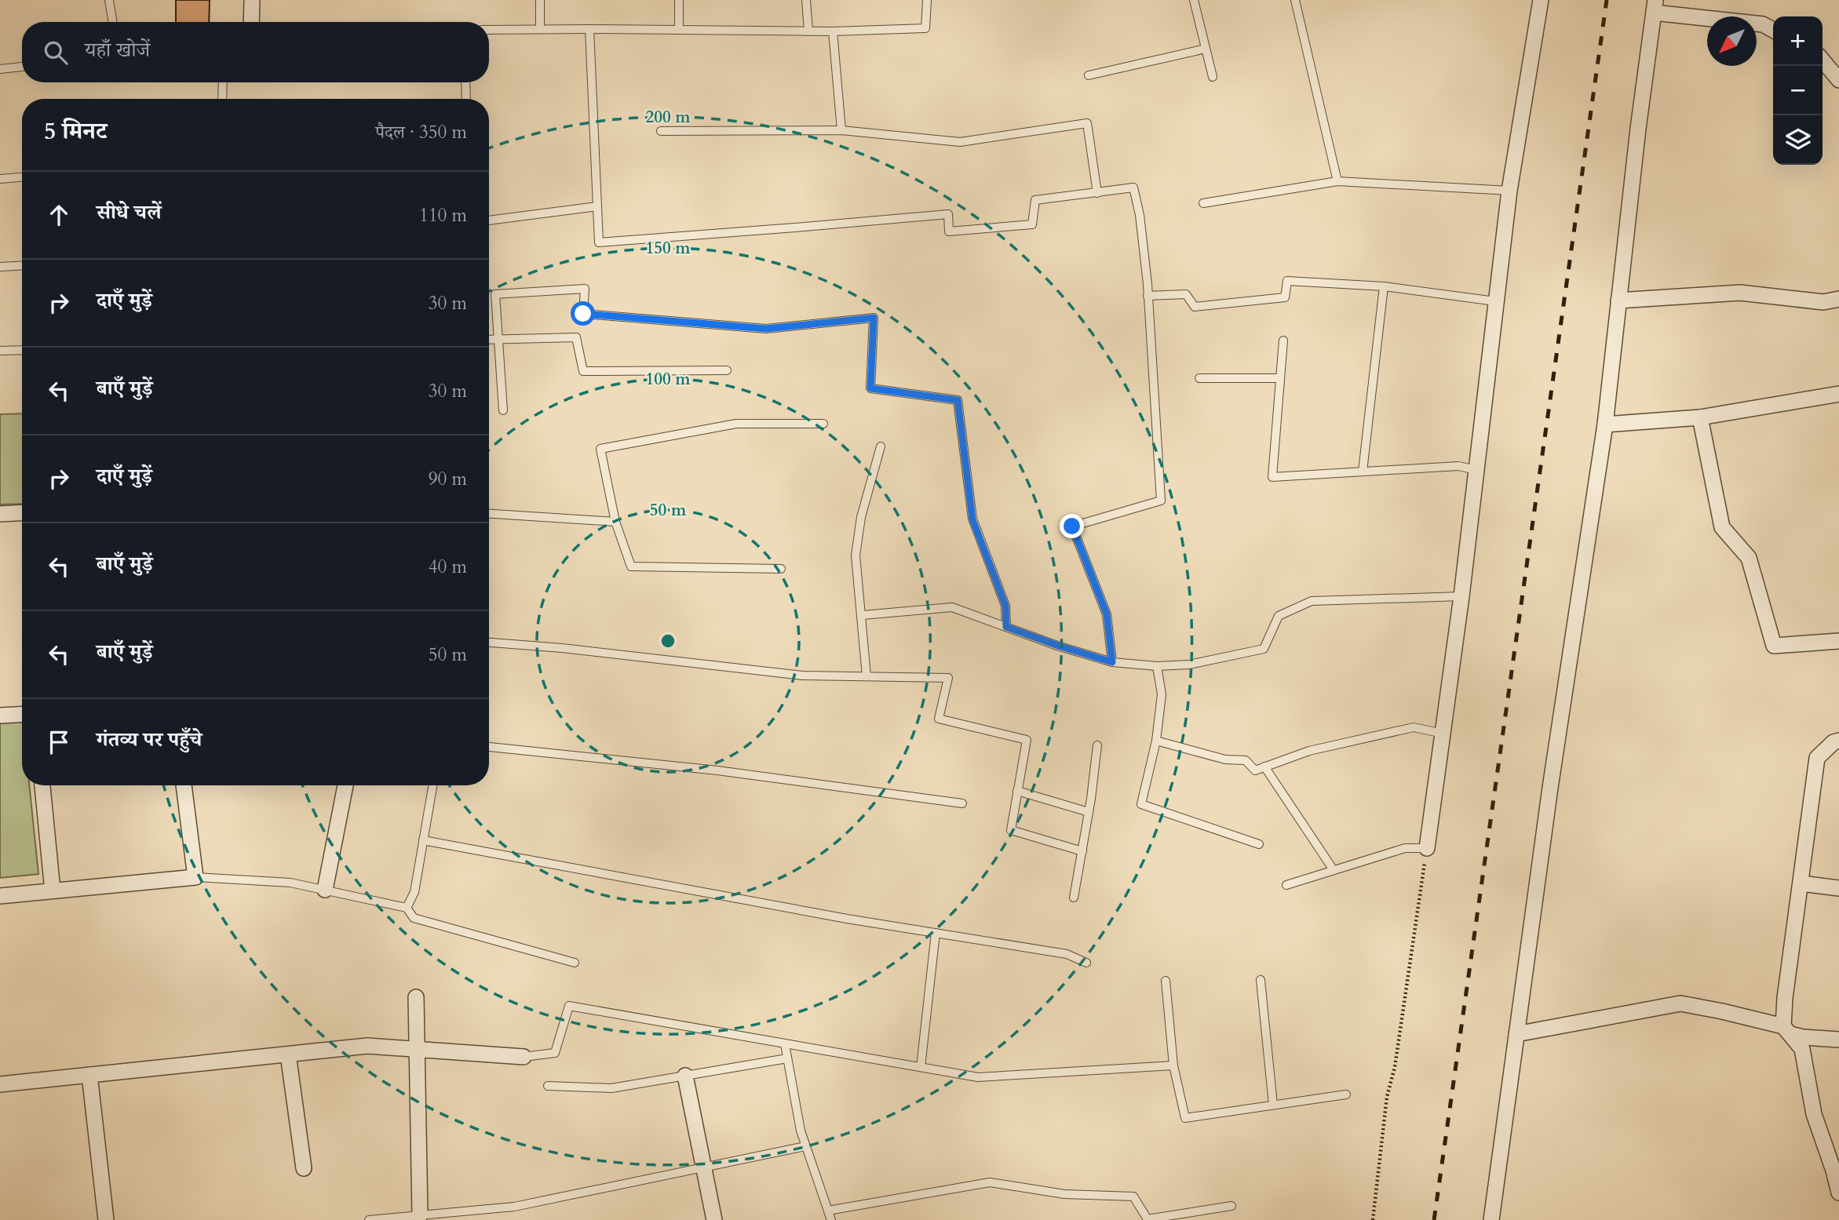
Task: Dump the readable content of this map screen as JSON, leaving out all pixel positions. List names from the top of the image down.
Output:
{
  "north": "bottom left",
  "page": {
    "map_buttons": ["+", "−"],
    "search": "यहाँ खोजें",
    "heading": ["5 मिनट", "पैदल · 350 m"],
    "list": [
      ["सीधे चलें", "110 m"],
      ["दाएँ मुड़ें", "30 m"],
      ["बाएँ मुड़ें", "30 m"],
      ["दाएँ मुड़ें", "90 m"],
      ["बाएँ मुड़ें", "40 m"],
      ["बाएँ मुड़ें", "50 m"],
      "गंतव्य पर पहुँचे"
    ]
  },
  "rings": [
    "200 m",
    "150 m",
    "100 m",
    "50 m"
  ]
}
